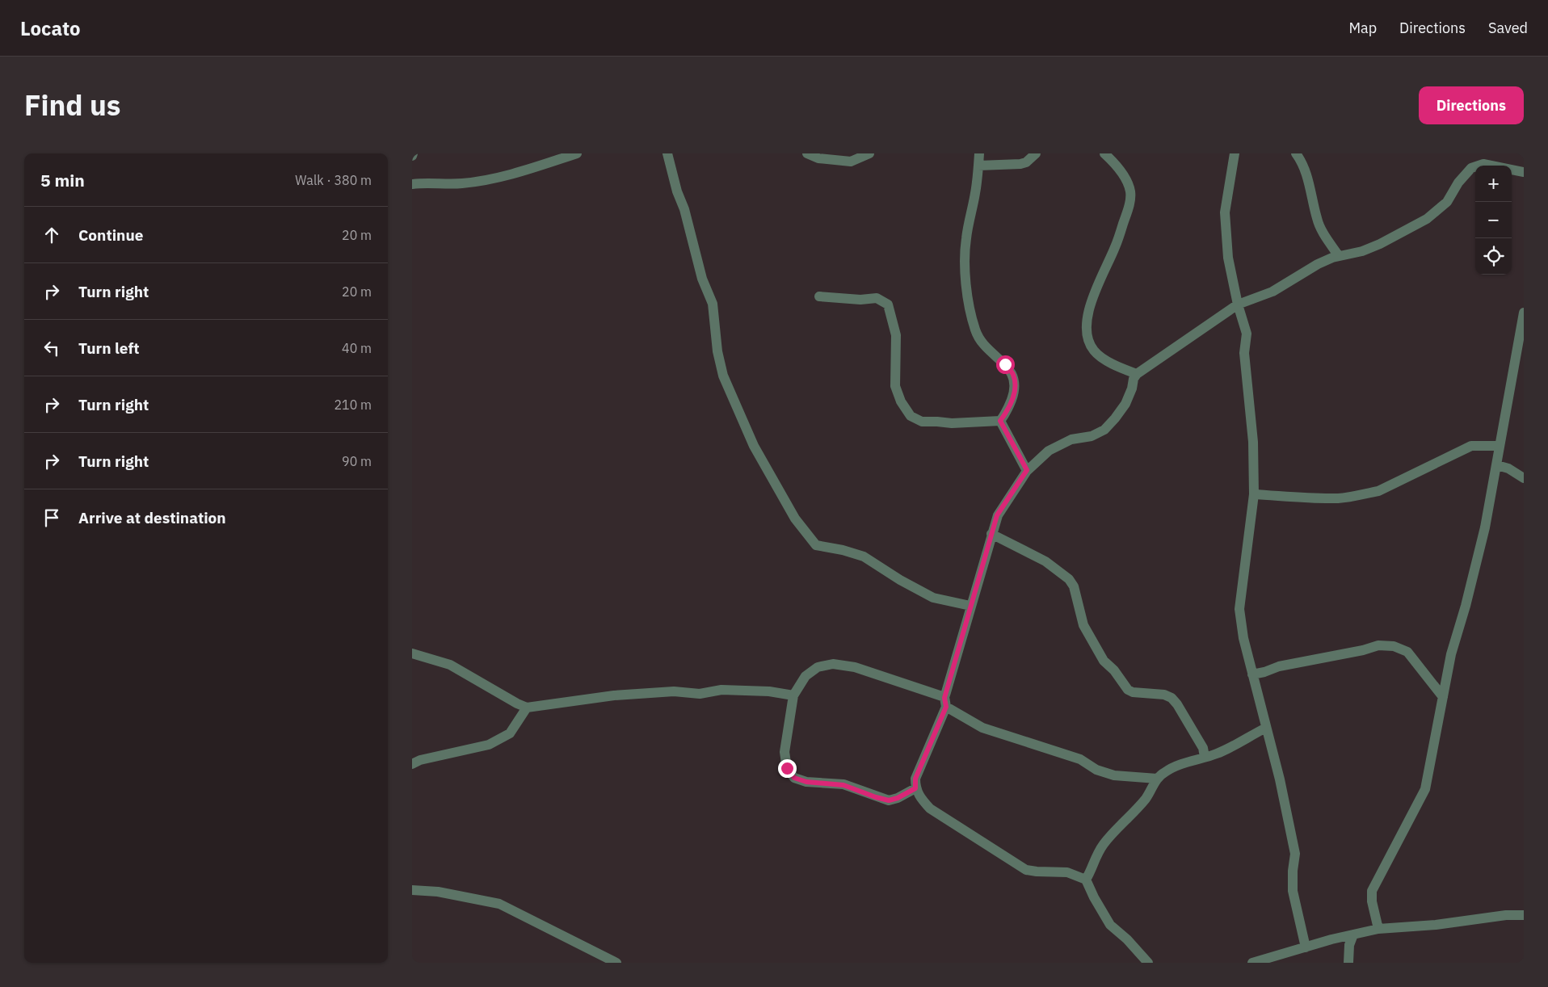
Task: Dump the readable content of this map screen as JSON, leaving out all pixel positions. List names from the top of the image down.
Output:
{
  "page": {
    "header": "Locato",
    "nav": ["Map", "Directions", "Saved"],
    "title": "Find us",
    "buttons": "Directions",
    "heading": ["5 min", "Walk · 380 m"],
    "map_buttons": ["+", "−"],
    "list": [
      ["Continue", "20 m"],
      ["Turn right", "20 m"],
      ["Turn left", "40 m"],
      ["Turn right", "210 m"],
      ["Turn right", "90 m"],
      "Arrive at destination"
    ]
  }
}
